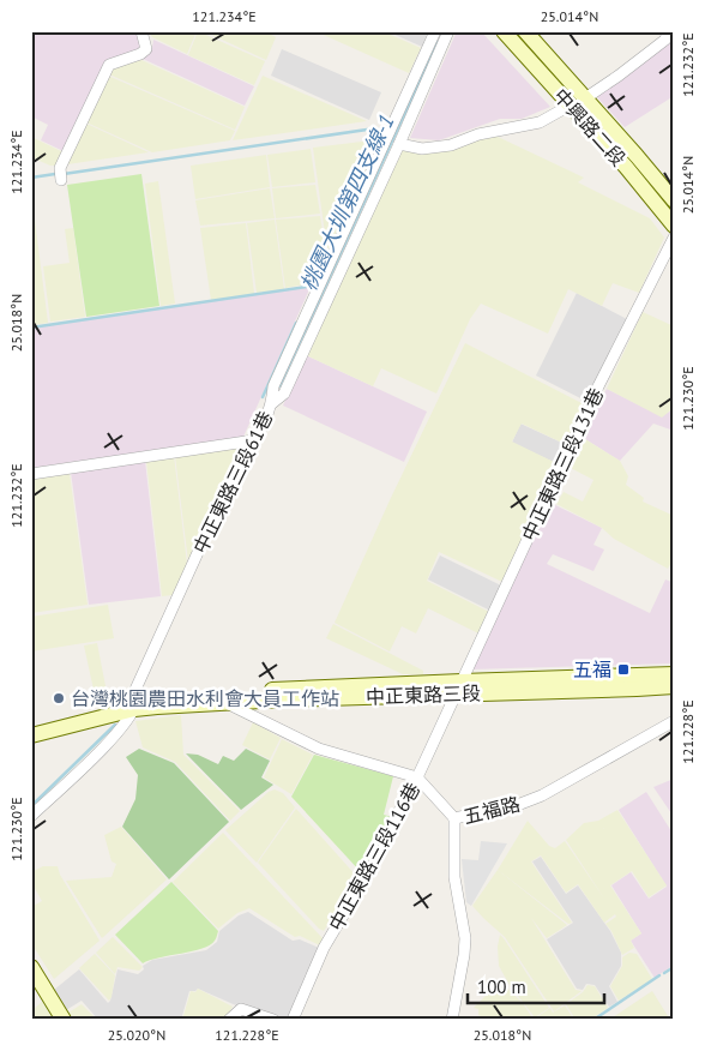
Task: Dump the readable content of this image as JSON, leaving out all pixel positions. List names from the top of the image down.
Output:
{
  "streets": {
    "main road": ["中興路二段", "中正東路三段"],
    "street": [
      "中正東路三段131巷",
      "中正東路三段61巷",
      "五福路",
      "中正東路三段116巷"
    ]
  },
  "crossings": [
    ["中正東路三段131巷", "中正東路三段"],
    ["中正東路三段131巷", "中正東路三段116巷"],
    ["中正東路三段61巷", "中正東路三段"],
    ["中正東路三段", "中正東路三段116巷"]
  ],
  "water": ["桃園大圳第四支線-1"],
  "places": {
    "transit": ["五福"],
    "other": ["台灣桃園農田水利會大員工作站"]
  },
  "scale_bar": "100 m",
  "coordinates": [
    "121.234°E",
    "25.014°N",
    "121.232°E",
    "25.018°N",
    "121.230°E",
    "121.228°E",
    "25.020°N"
  ]
}
